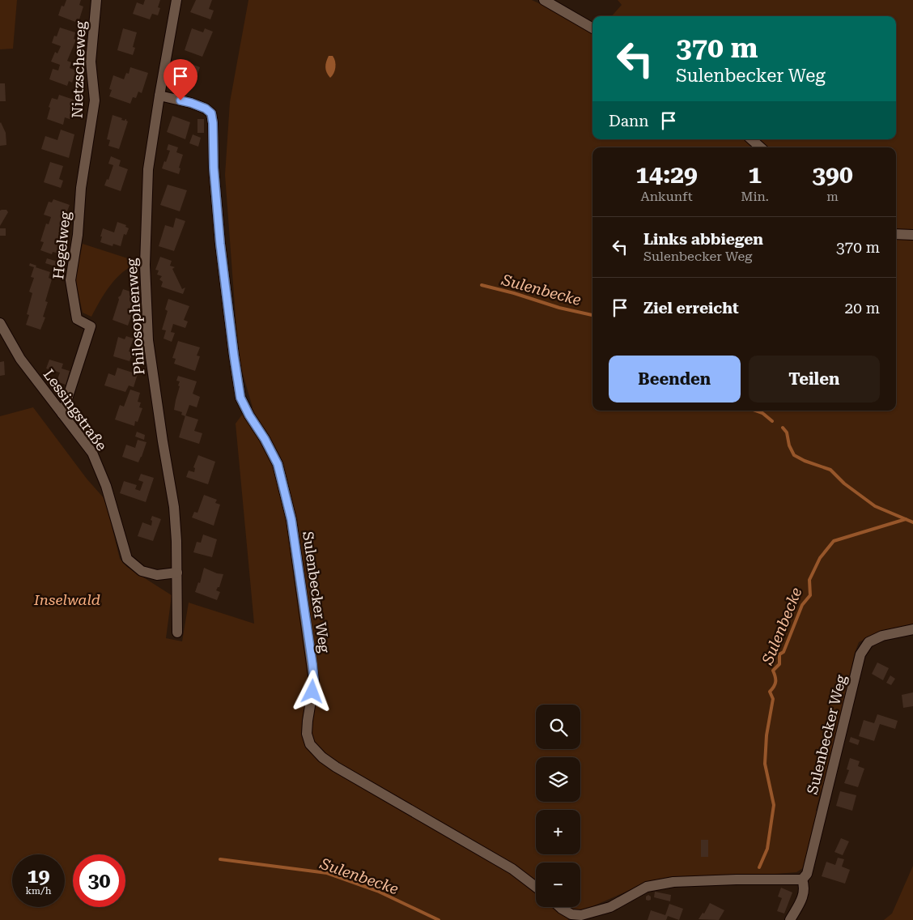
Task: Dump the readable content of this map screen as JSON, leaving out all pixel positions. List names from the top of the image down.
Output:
{
  "streets": {
    "street": [
      "Nietzscheweg",
      "Hegelweg",
      "Philosophenweg",
      "Lessingstraße",
      "Sulenbecker Weg"
    ]
  },
  "crossings": [
    ["Nietzscheweg", "Hegelweg"],
    ["Hegelweg", "Lessingstraße"],
    ["Philosophenweg", "Lessingstraße"],
    ["Philosophenweg", "Sulenbecker Weg"]
  ],
  "water": ["Sulenbecke"],
  "parks": ["Inselwald"],
  "page": {
    "turn": ["370 m", "Sulenbecker Weg"],
    "then": "Dann",
    "eta": [
      "14:29",
      "Ankunft",
      "1",
      "Min.",
      "390",
      "m"
    ],
    "list": [
      {
        "name": "Links abbiegen",
        "note": "Sulenbecker Weg",
        "value": "370 m"
      },
      {
        "name": "Ziel erreicht",
        "value": "20 m"
      }
    ],
    "buttons": ["Beenden", "Teilen"],
    "map_buttons": ["+", "−"],
    "speed": "19 km/h",
    "limit": "30"
  }
}
